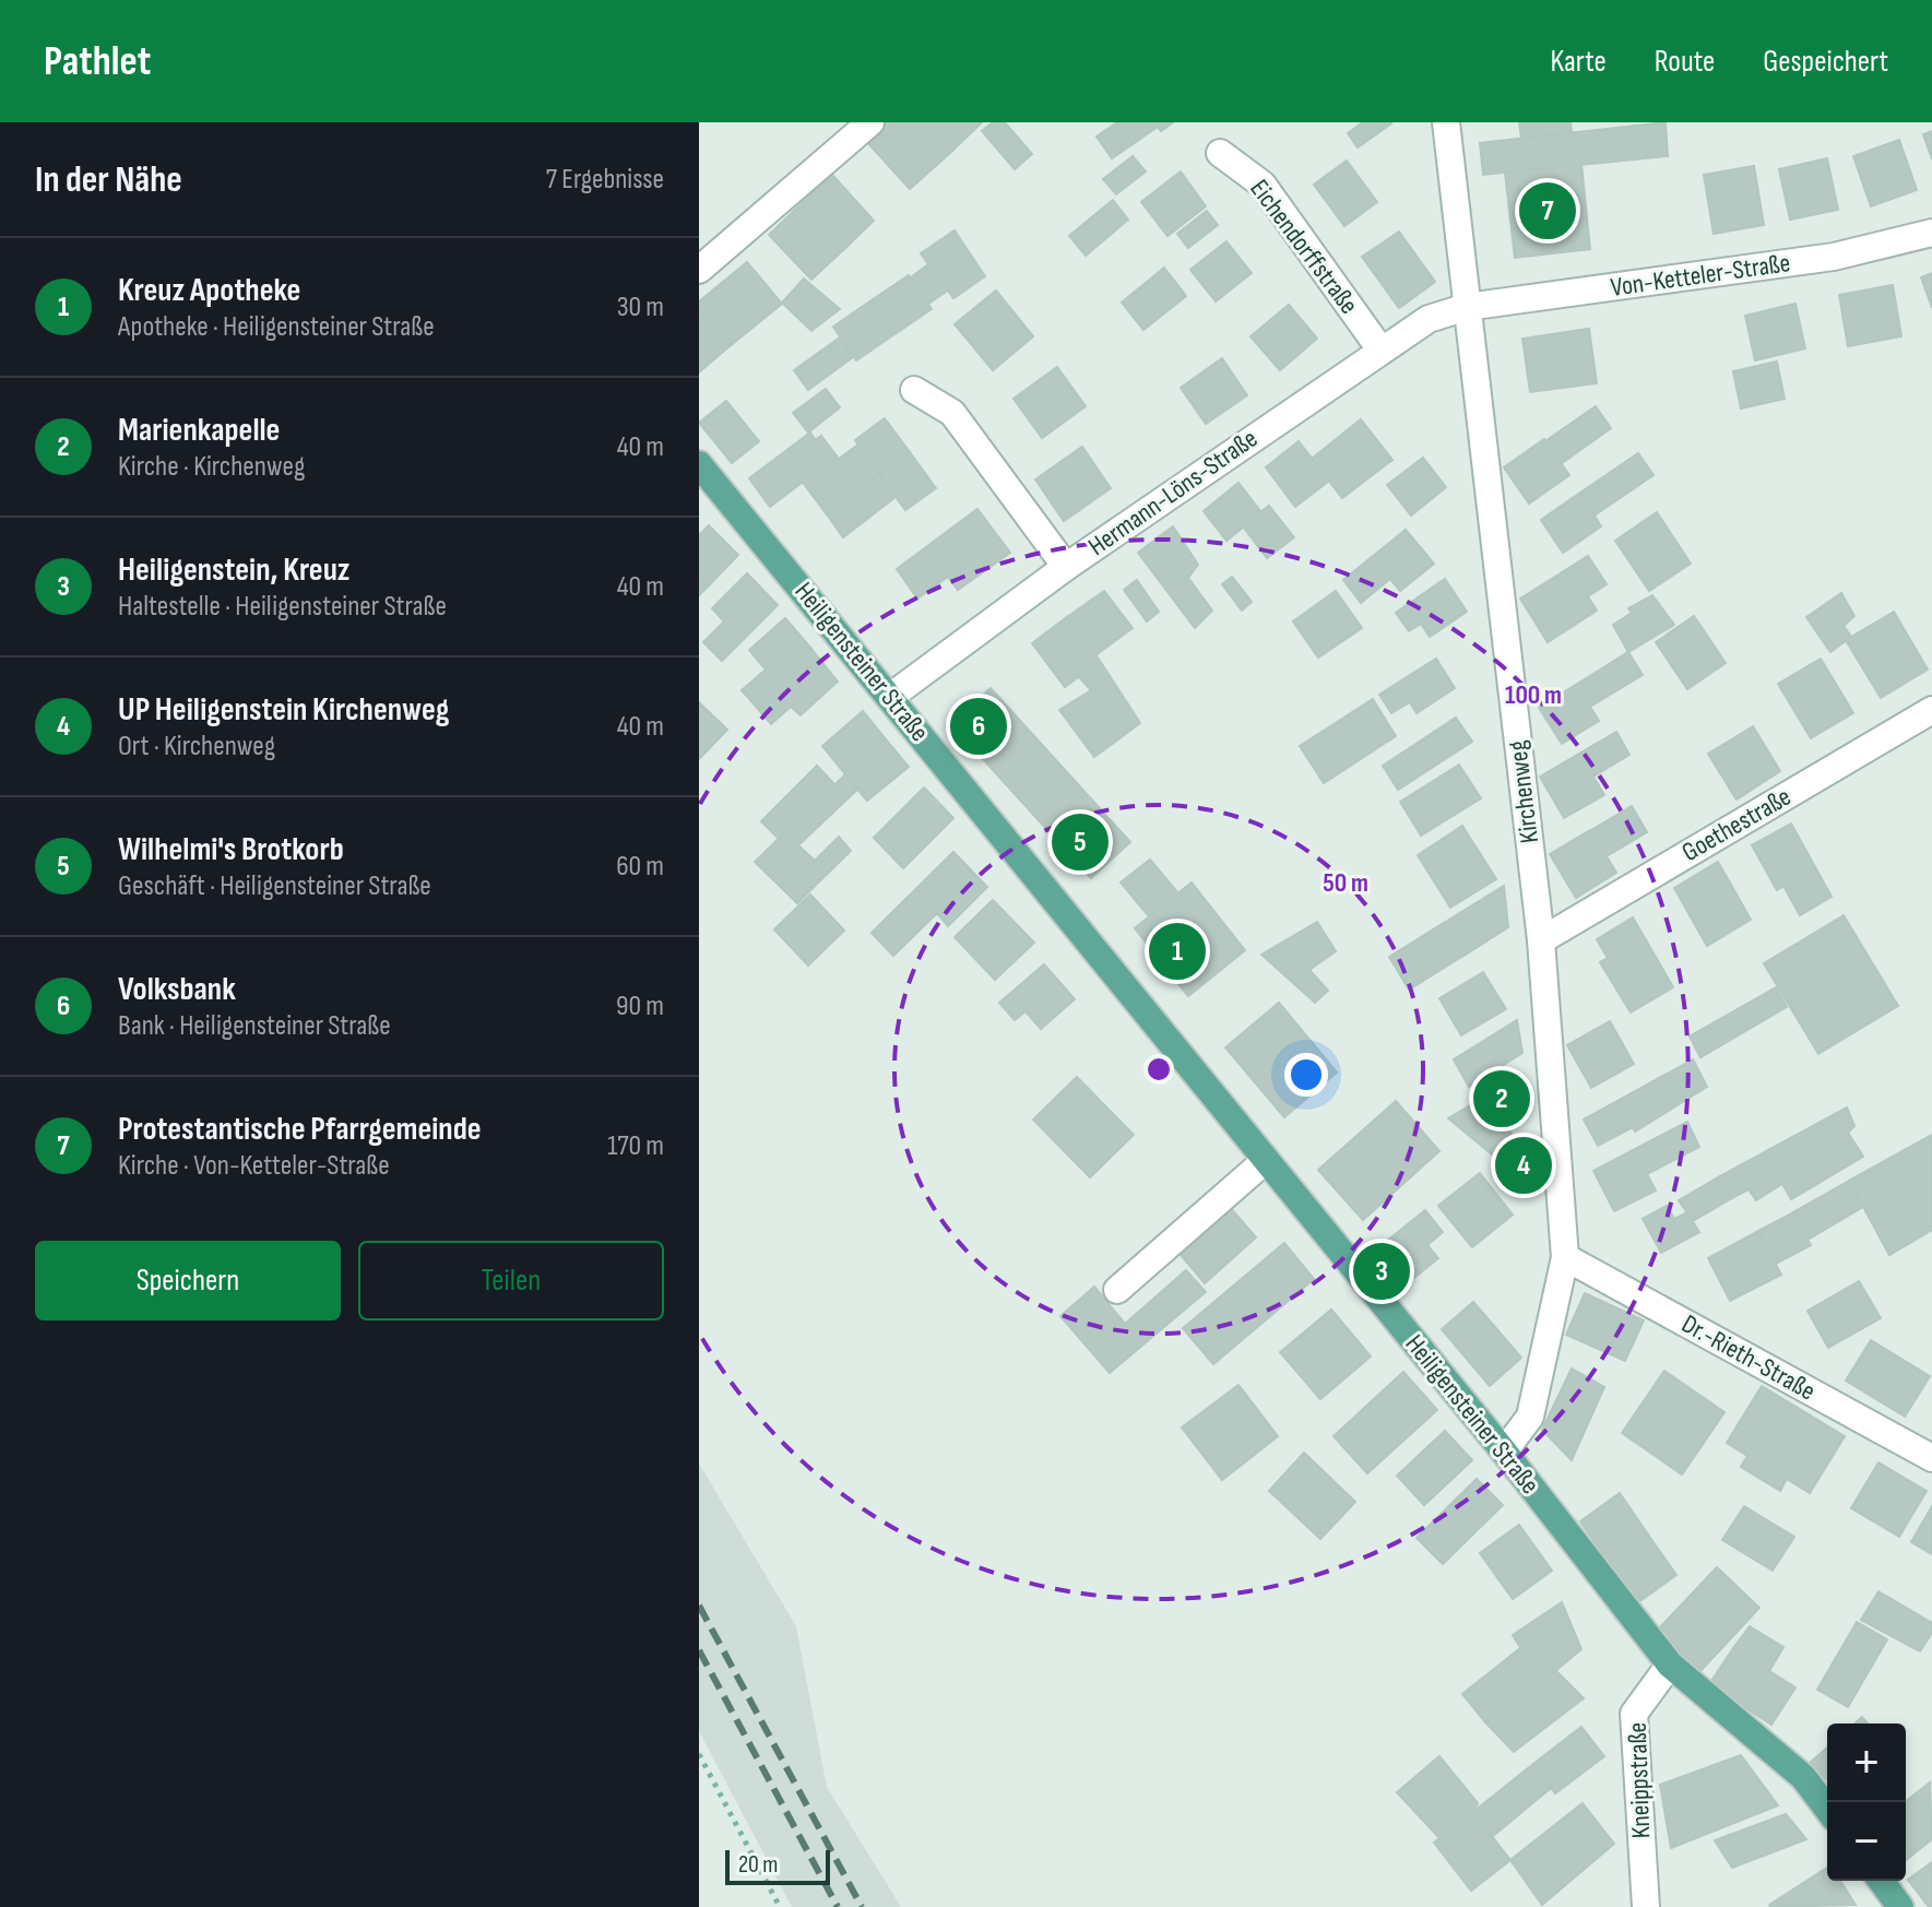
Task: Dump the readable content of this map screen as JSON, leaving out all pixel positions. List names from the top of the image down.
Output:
{
  "streets": {
    "main road": ["Heiligensteiner Straße"],
    "street": [
      "Eichendorffstraße",
      "Von-Ketteler-Straße",
      "Hermann-Löns-Straße",
      "Kirchenweg",
      "Goethestraße",
      "Dr.-Rieth-Straße",
      "Kneippstraße"
    ]
  },
  "crossings": [
    ["Eichendorffstraße", "Hermann-Löns-Straße"],
    ["Von-Ketteler-Straße", "Hermann-Löns-Straße"],
    ["Von-Ketteler-Straße", "Kirchenweg"],
    ["Hermann-Löns-Straße", "Heiligensteiner Straße"],
    ["Hermann-Löns-Straße", "Kirchenweg"],
    ["Heiligensteiner Straße", "Kirchenweg"],
    ["Heiligensteiner Straße", "Kneippstraße"],
    ["Kirchenweg", "Goethestraße"],
    ["Kirchenweg", "Dr.-Rieth-Straße"]
  ],
  "scale_bar": "20 m",
  "page": {
    "header": "Pathlet",
    "nav": ["Karte", "Route", "Gespeichert"],
    "heading": ["In der Nähe", "7 Ergebnisse"],
    "pins": [
      "7",
      "6",
      "5",
      "1",
      "2",
      "4",
      "3"
    ],
    "list": [
      {
        "mark": "1",
        "name": "Kreuz Apotheke",
        "note": "Apotheke · Heiligensteiner Straße",
        "value": "30 m"
      },
      {
        "mark": "2",
        "name": "Marienkapelle",
        "note": "Kirche · Kirchenweg",
        "value": "40 m"
      },
      {
        "mark": "3",
        "name": "Heiligenstein, Kreuz",
        "note": "Haltestelle · Heiligensteiner Straße",
        "value": "40 m"
      },
      {
        "mark": "4",
        "name": "UP Heiligenstein Kirchenweg",
        "note": "Ort · Kirchenweg",
        "value": "40 m"
      },
      {
        "mark": "5",
        "name": "Wilhelmi's Brotkorb",
        "note": "Geschäft · Heiligensteiner Straße",
        "value": "60 m"
      },
      {
        "mark": "6",
        "name": "Volksbank",
        "note": "Bank · Heiligensteiner Straße",
        "value": "90 m"
      },
      {
        "mark": "7",
        "name": "Protestantische Pfarrgemeinde",
        "note": "Kirche · Von-Ketteler-Straße",
        "value": "170 m"
      }
    ],
    "buttons": ["Speichern", "Teilen"],
    "map_buttons": ["+", "−"],
    "scale": "20 m"
  },
  "rings": ["100 m", "50 m"]
}
